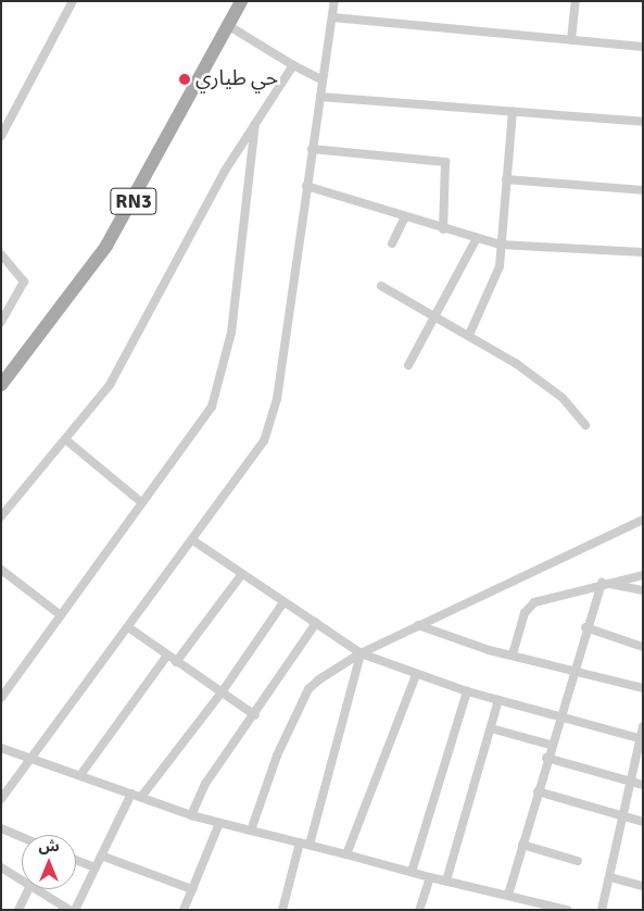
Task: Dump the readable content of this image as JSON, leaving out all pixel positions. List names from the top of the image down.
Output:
{
  "streets": {
    "main road": ["RN3"]
  },
  "places": ["حي طياري"],
  "north": "top"
}
